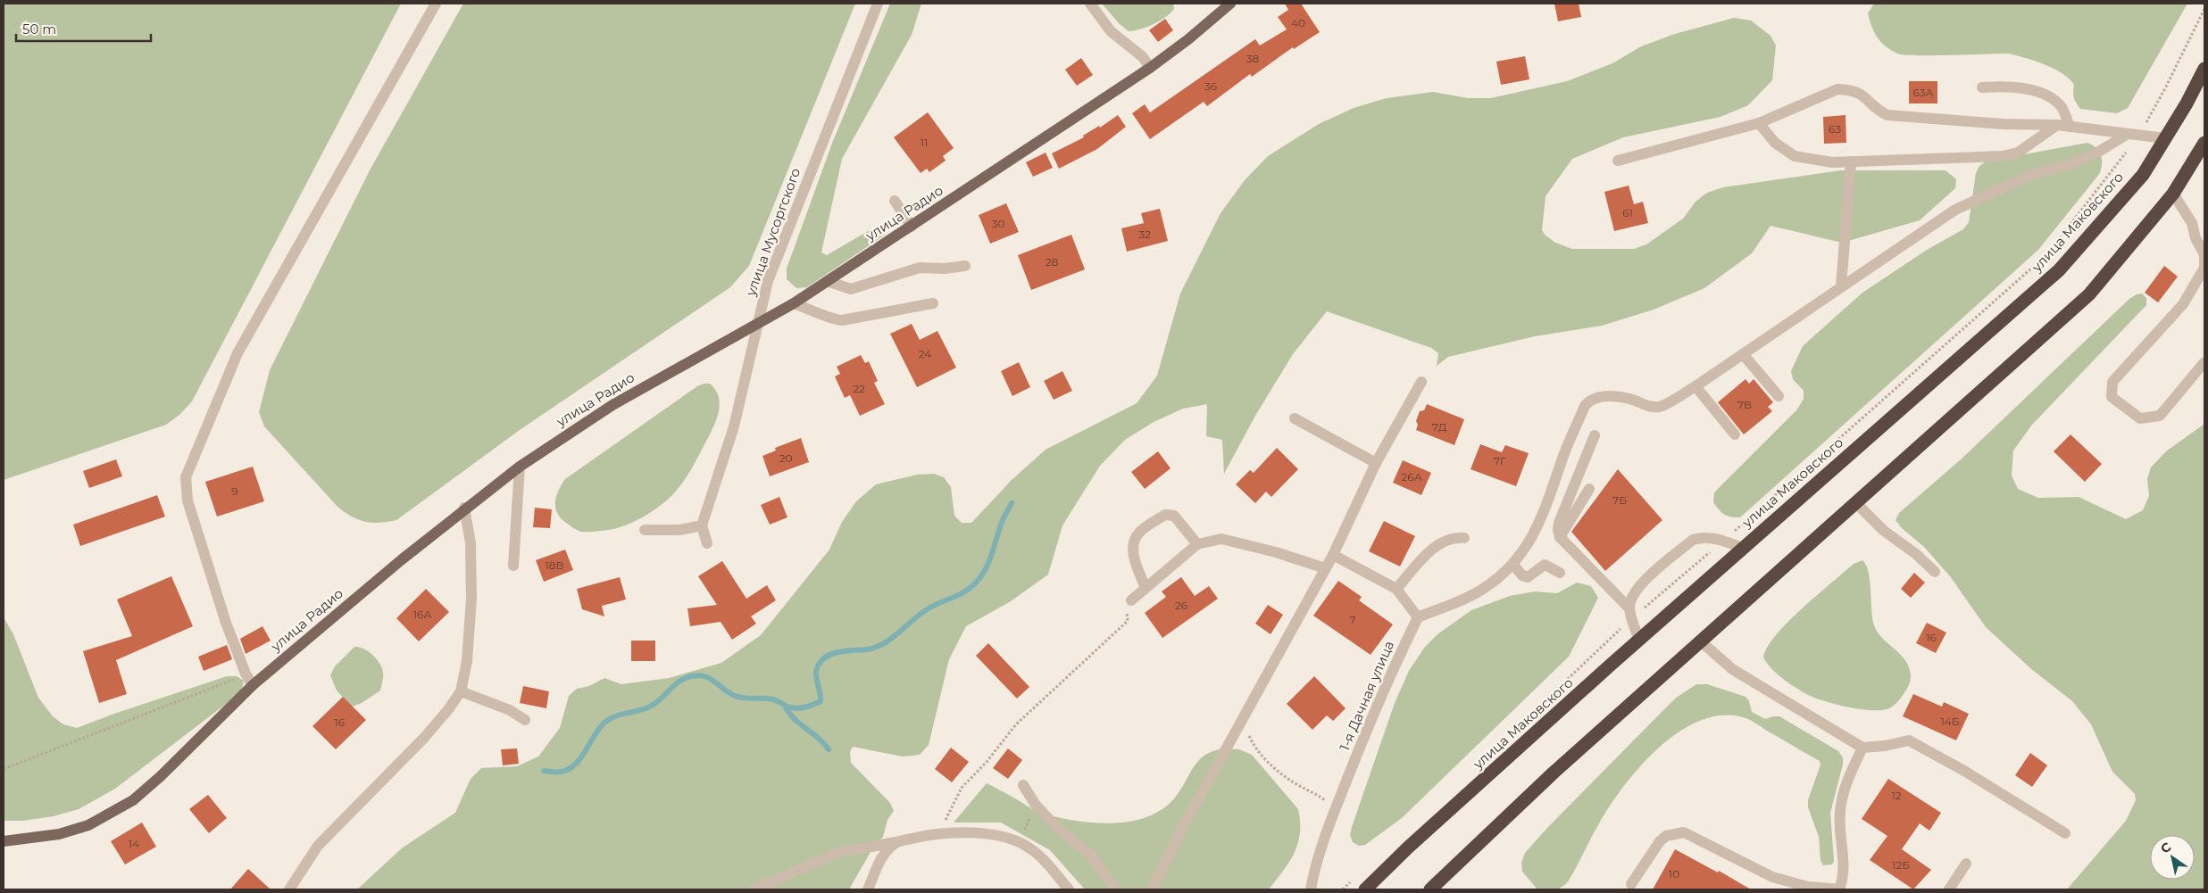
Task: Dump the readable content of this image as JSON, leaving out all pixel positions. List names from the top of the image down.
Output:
{
  "streets": {
    "highway": ["улица Маковского"],
    "main road": ["улица Радио"],
    "street": ["улица Мусоргского", "1-я Дачная улица"]
  },
  "crossings": [
    ["улица Радио", "улица Мусоргского"]
  ],
  "house_numbers": [
    "40",
    "38",
    "36",
    "63А",
    "63",
    "11",
    "61",
    "30",
    "32",
    "28",
    "24",
    "22",
    "7В",
    "7Д",
    "20",
    "7Г",
    "26А",
    "9",
    "7Б",
    "18В",
    "26",
    "16А",
    "7",
    "16",
    "14Б",
    "16",
    "12",
    "14",
    "12Б",
    "10"
  ],
  "scale_bar": "50 m",
  "north": "top left"
}
